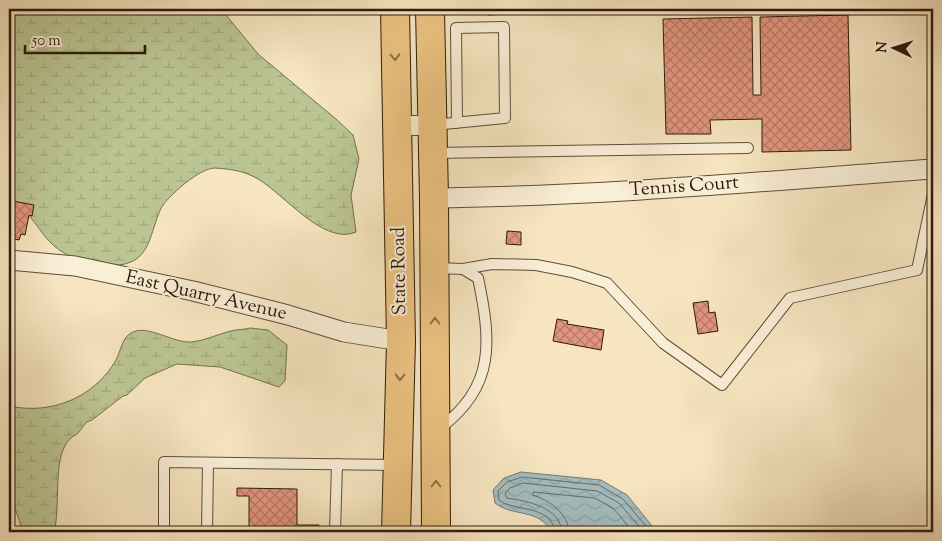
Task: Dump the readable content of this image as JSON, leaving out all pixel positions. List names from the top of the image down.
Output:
{
  "streets": {
    "main road": ["State Road"],
    "street": ["Tennis Court", "East Quarry Avenue"]
  },
  "crossings": [
    ["Tennis Court", "State Road"],
    ["State Road", "East Quarry Avenue"]
  ],
  "scale_bar": "50 m",
  "north": "left"
}
